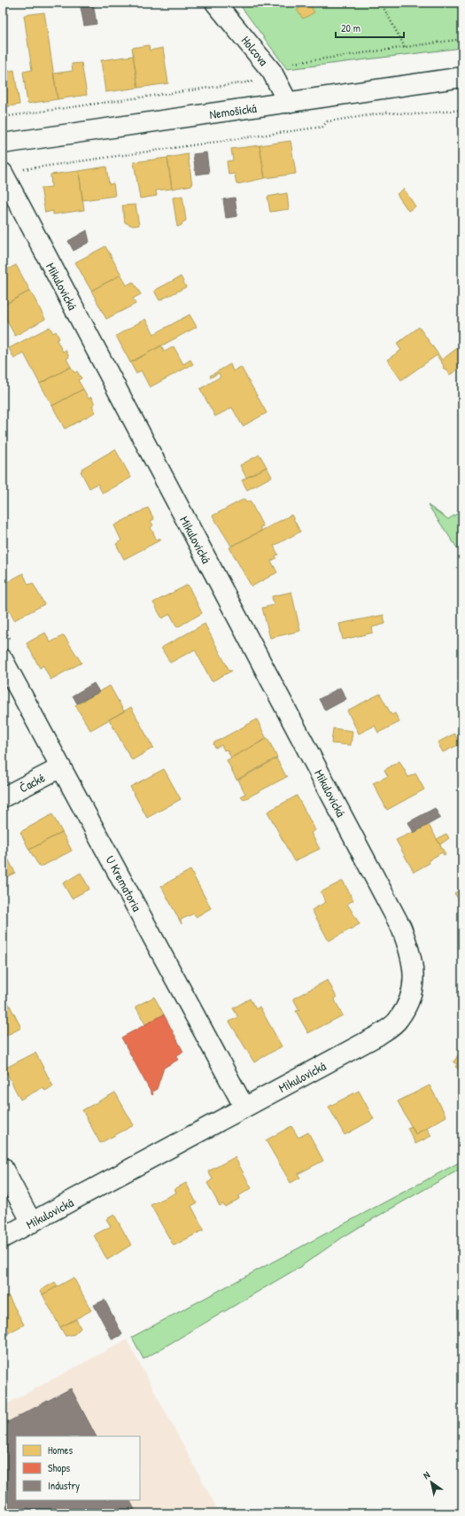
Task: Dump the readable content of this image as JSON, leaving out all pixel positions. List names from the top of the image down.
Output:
{
  "streets": {
    "street": [
      "Holcova",
      "Nemošická",
      "Mikulovická",
      "Čacké",
      "U Krematoria"
    ]
  },
  "crossings": [
    ["Holcova", "Nemošická"],
    ["Mikulovická", "U Krematoria"],
    ["Čacké", "U Krematoria"]
  ],
  "legend": ["Homes", "Shops", "Industry"],
  "scale_bar": "20 m",
  "north": "top left"
}
